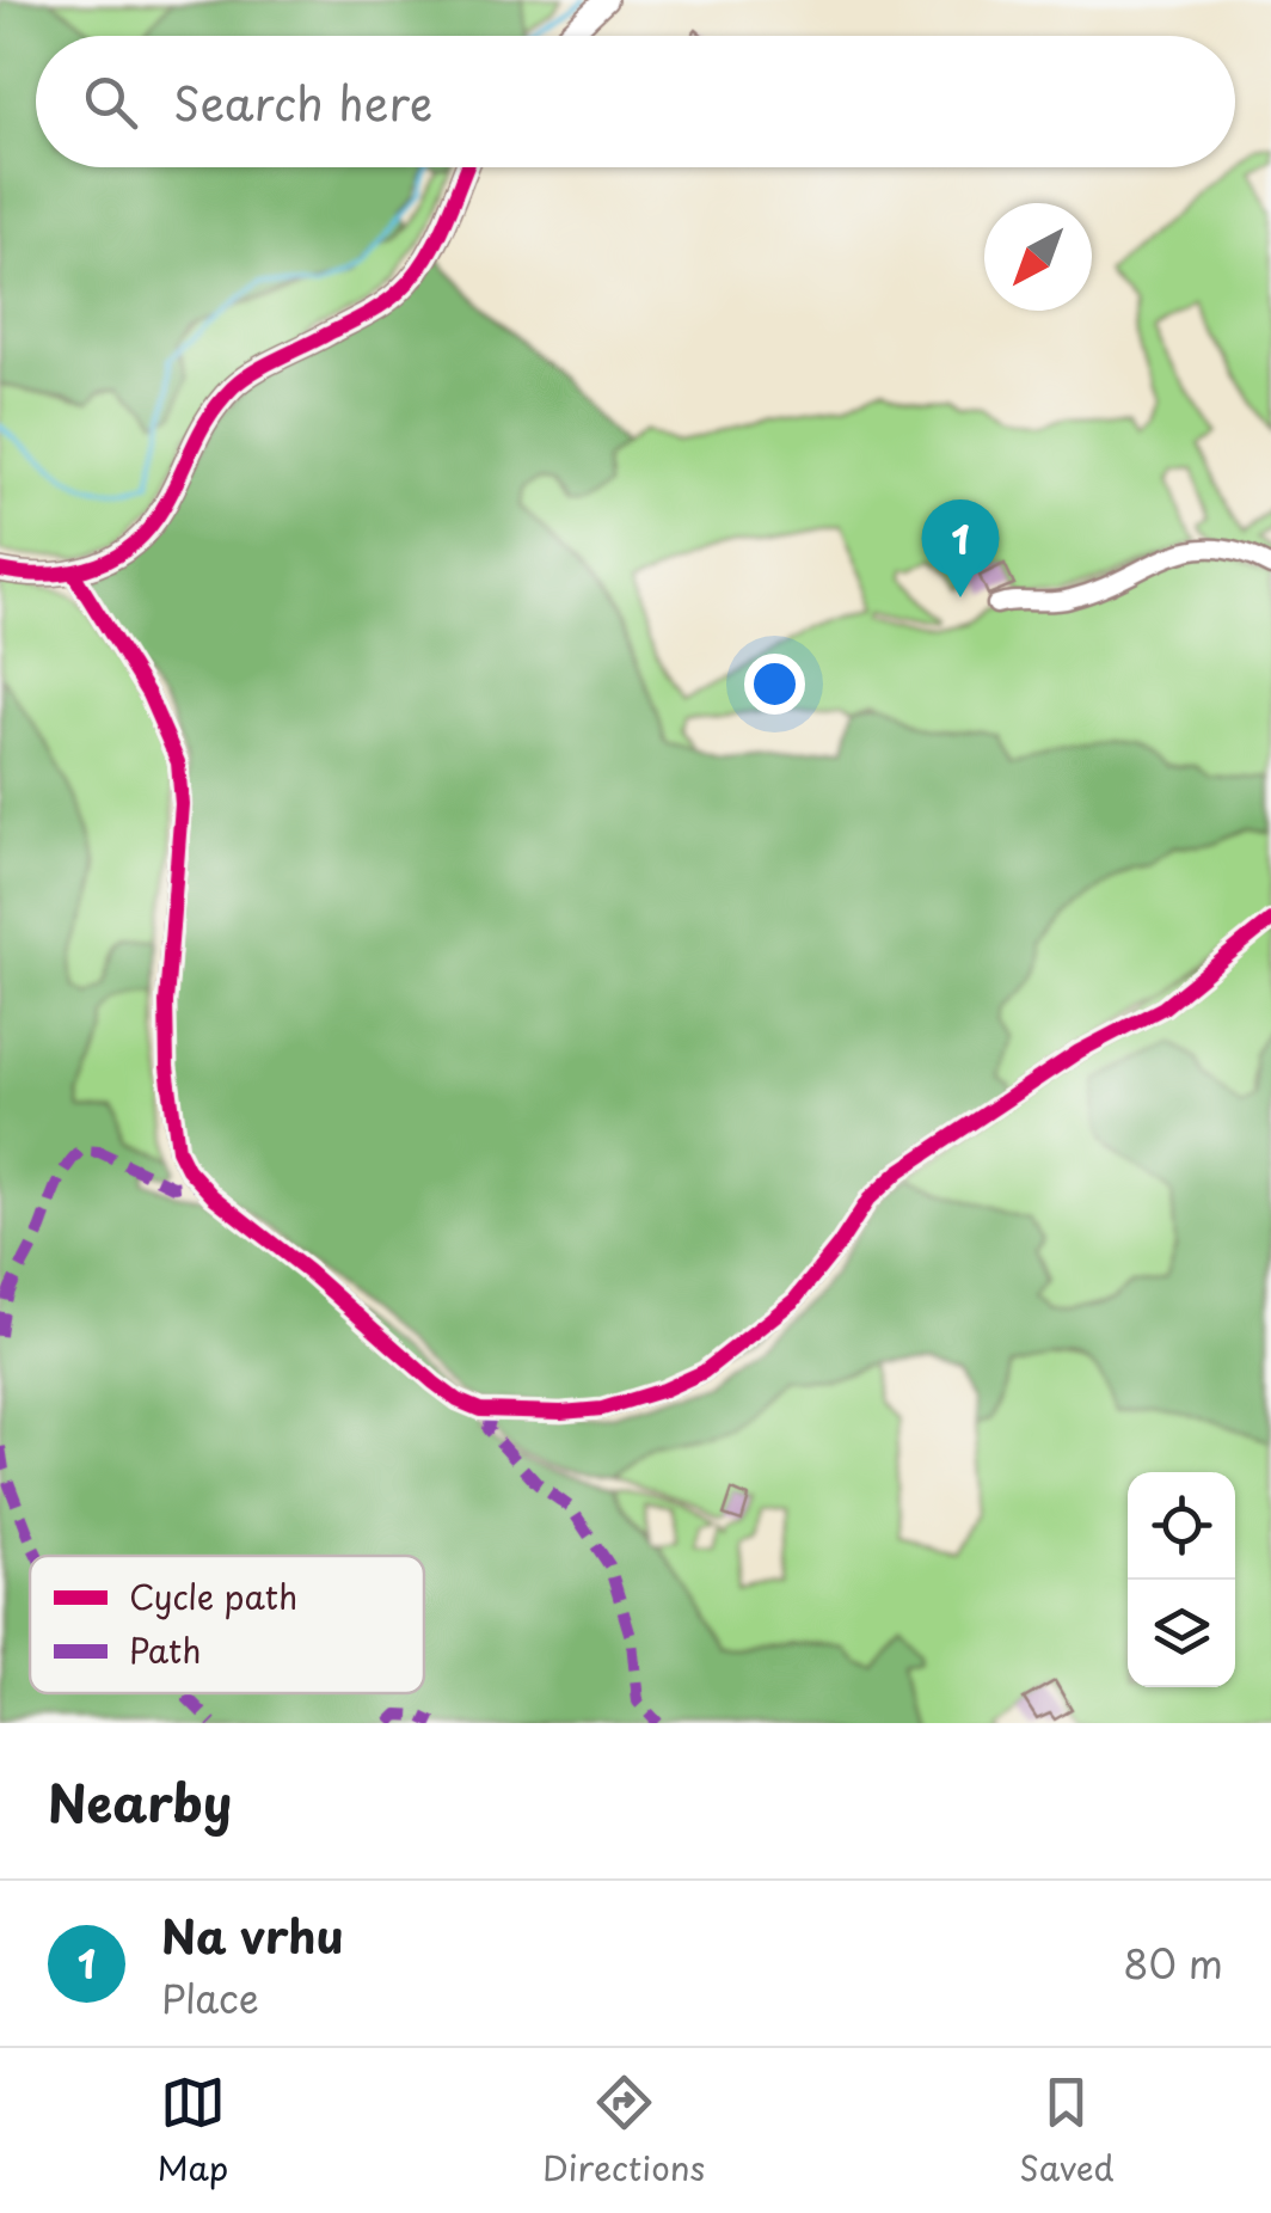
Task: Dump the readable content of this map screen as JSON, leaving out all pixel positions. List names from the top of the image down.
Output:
{
  "legend": ["Cycle path", "Path"],
  "north": "bottom left",
  "page": {
    "search": "Search here",
    "pins": "1",
    "heading": "Nearby",
    "list": [
      {
        "mark": "1",
        "name": "Na vrhu",
        "note": "Place",
        "value": "80 m"
      }
    ],
    "nav": ["Map", "Directions", "Saved"]
  }
}
